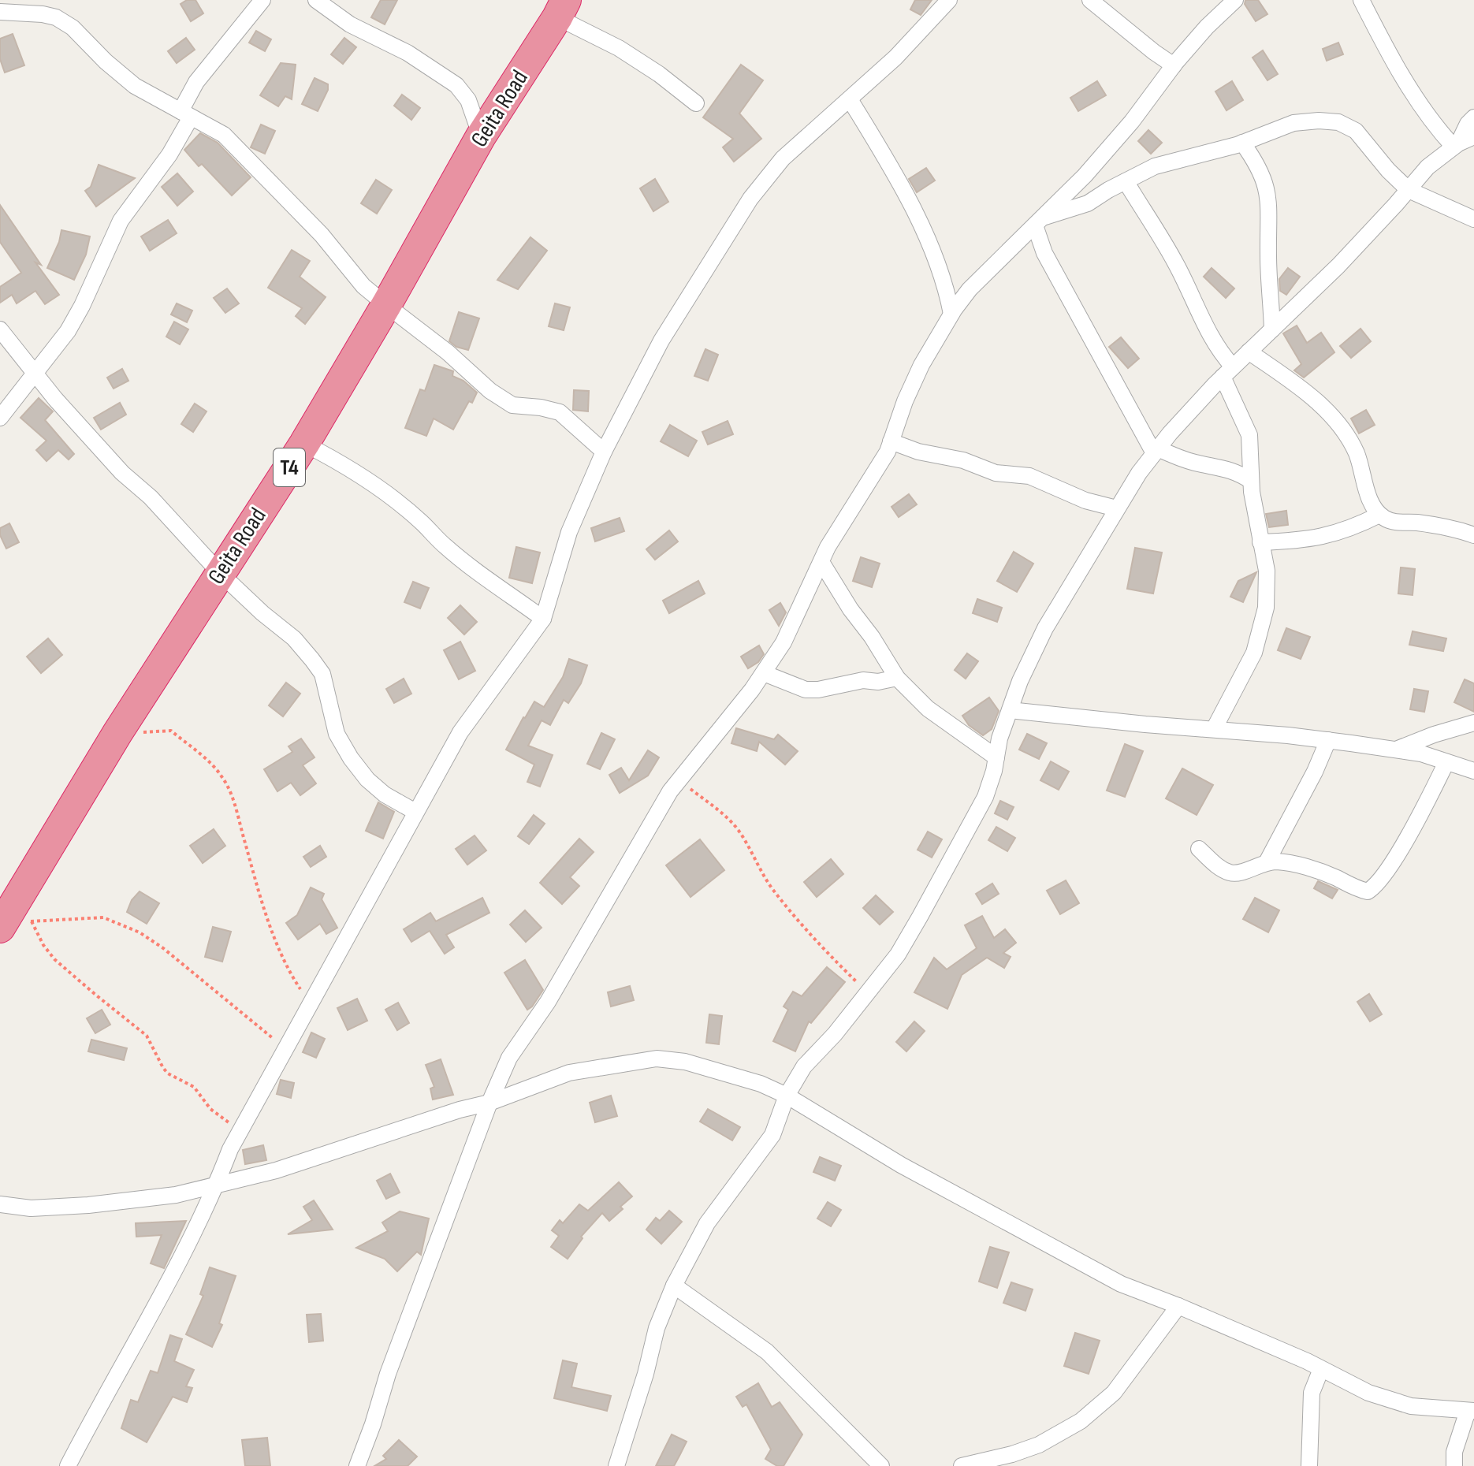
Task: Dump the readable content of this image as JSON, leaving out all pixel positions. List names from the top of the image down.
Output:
{
  "streets": {
    "highway": ["Geita Road", "T4"]
  }
}
